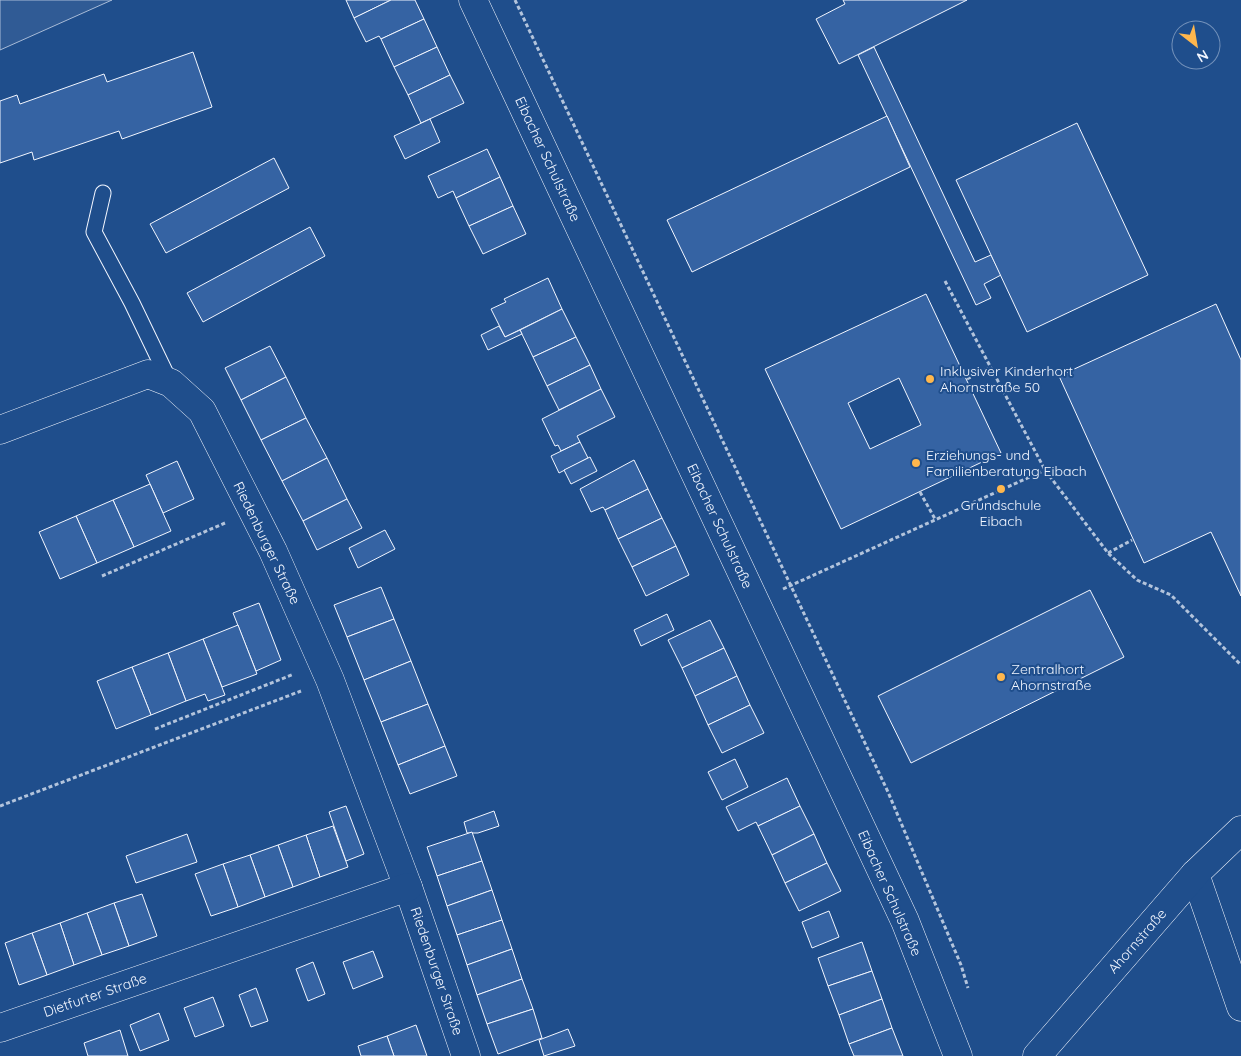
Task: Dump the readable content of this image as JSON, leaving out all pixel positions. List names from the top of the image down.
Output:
{
  "streets": {
    "street": [
      "Eibacher Schulstraße",
      "Riedenburger Straße",
      "Ahornstraße",
      "Dietfurter Straße"
    ]
  },
  "crossings": [
    ["Riedenburger Straße", "Dietfurter Straße"]
  ],
  "places": [
    "Inklusiver Kinderhort Ahornstraße 50",
    "Erziehungs- und Familienberatung Eibach",
    "Grundschule Eibach",
    "Zentralhort Ahornstraße"
  ],
  "north": "bottom right"
}
